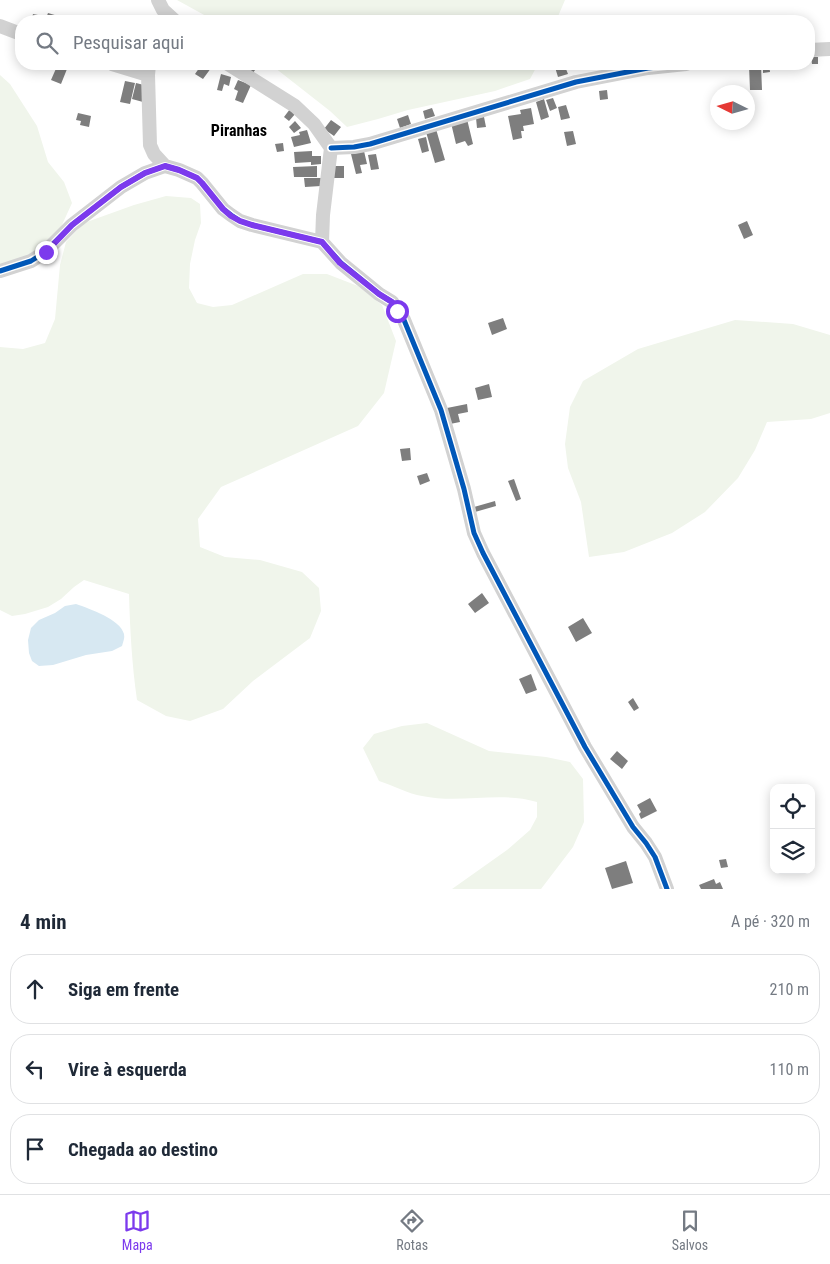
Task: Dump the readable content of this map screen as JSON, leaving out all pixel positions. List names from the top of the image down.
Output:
{
  "districts": ["Piranhas"],
  "north": "left",
  "page": {
    "search": "Pesquisar aqui",
    "heading": ["4 min", "A pé · 320 m"],
    "list": [
      ["Siga em frente", "210 m"],
      ["Vire à esquerda", "110 m"],
      "Chegada ao destino"
    ],
    "nav": ["Mapa", "Rotas", "Salvos"]
  }
}
